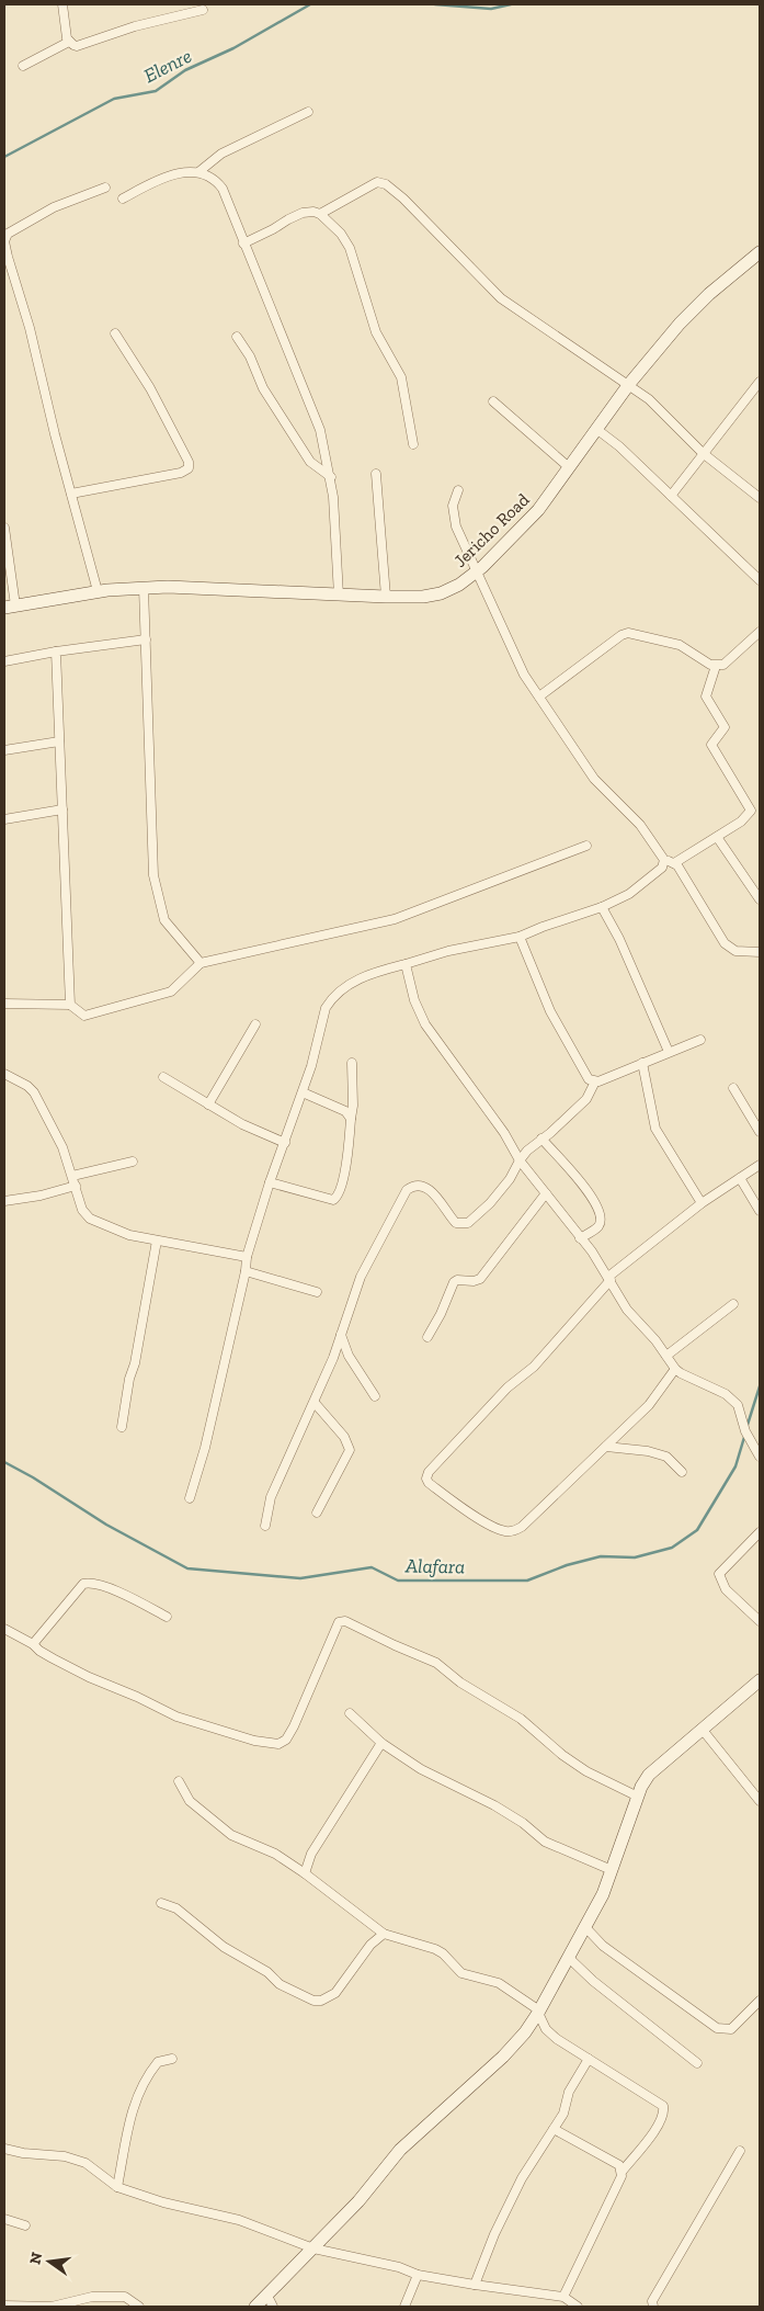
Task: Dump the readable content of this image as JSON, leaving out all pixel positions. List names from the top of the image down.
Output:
{
  "streets": {
    "street": ["Jericho Road"]
  },
  "water": ["Elenre", "Alafara"],
  "north": "left"
}
